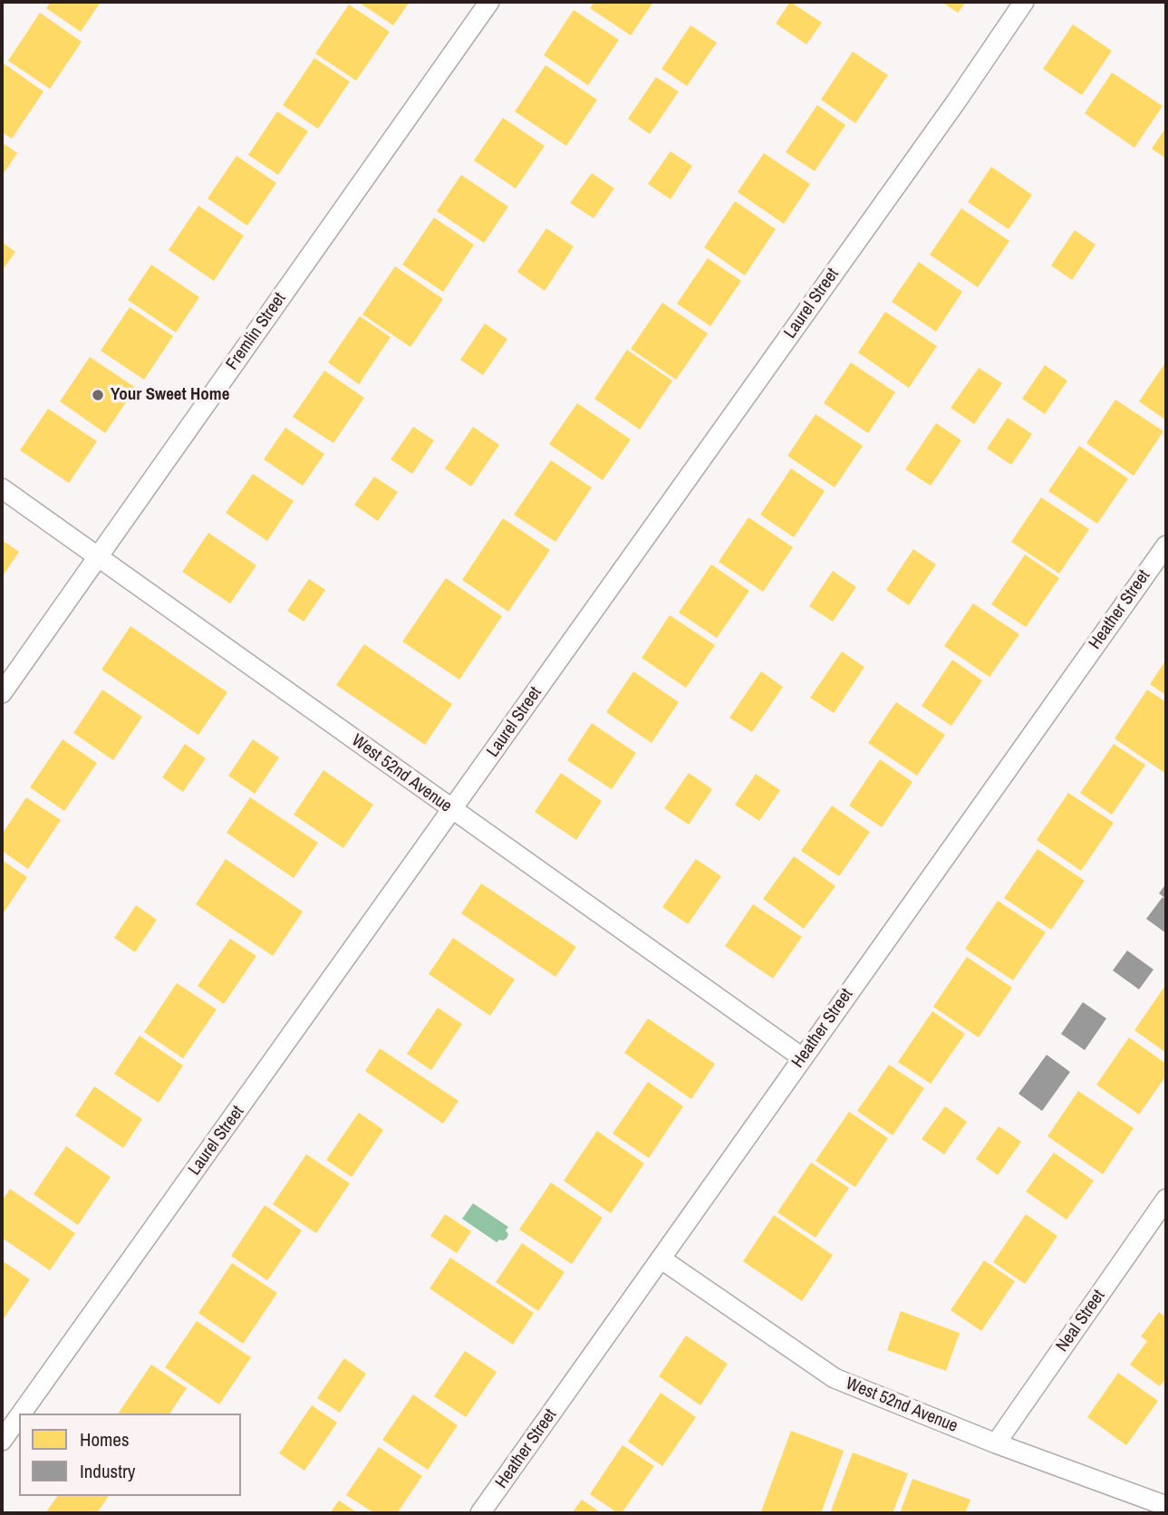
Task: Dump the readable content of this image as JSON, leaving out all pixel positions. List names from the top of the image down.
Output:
{
  "streets": {
    "street": [
      "Laurel Street",
      "Fremlin Street",
      "Heather Street",
      "West 52nd Avenue",
      "Neal Street"
    ]
  },
  "crossings": [
    ["Laurel Street", "West 52nd Avenue"],
    ["Fremlin Street", "West 52nd Avenue"],
    ["Heather Street", "West 52nd Avenue"],
    ["West 52nd Avenue", "Neal Street"]
  ],
  "places": ["Your Sweet Home"],
  "legend": ["Homes", "Industry"]
}
